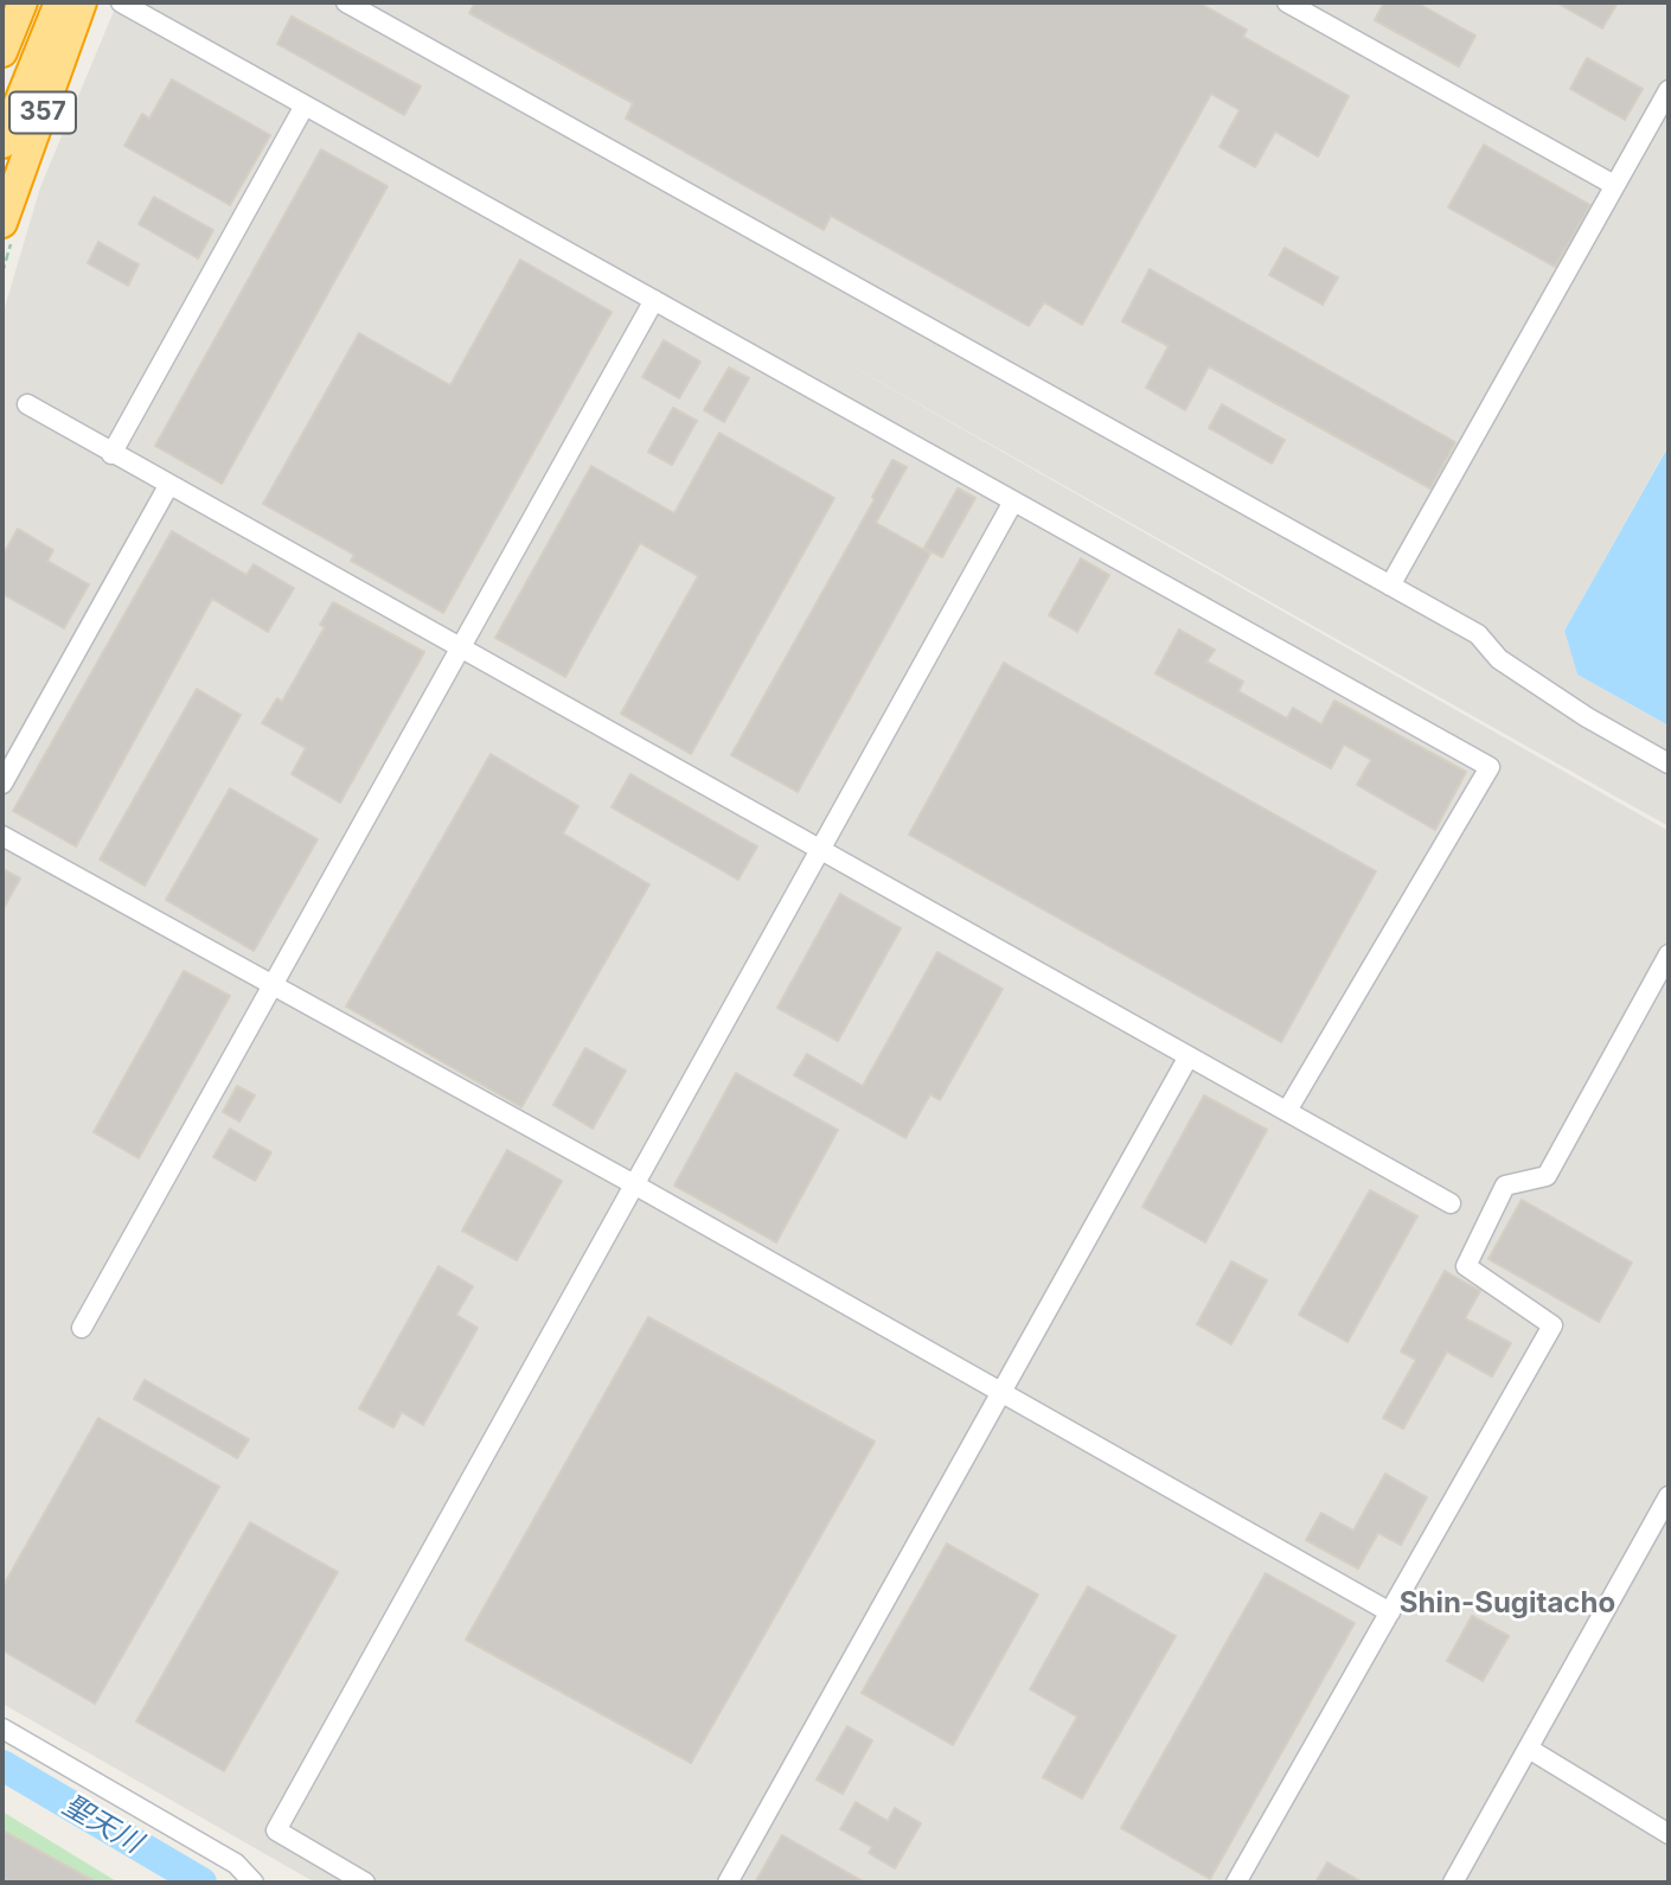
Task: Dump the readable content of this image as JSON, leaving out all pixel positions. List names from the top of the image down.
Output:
{
  "streets": {
    "highway": ["357"]
  },
  "districts": ["Shin-Sugitacho"],
  "water": ["聖天川"]
}
